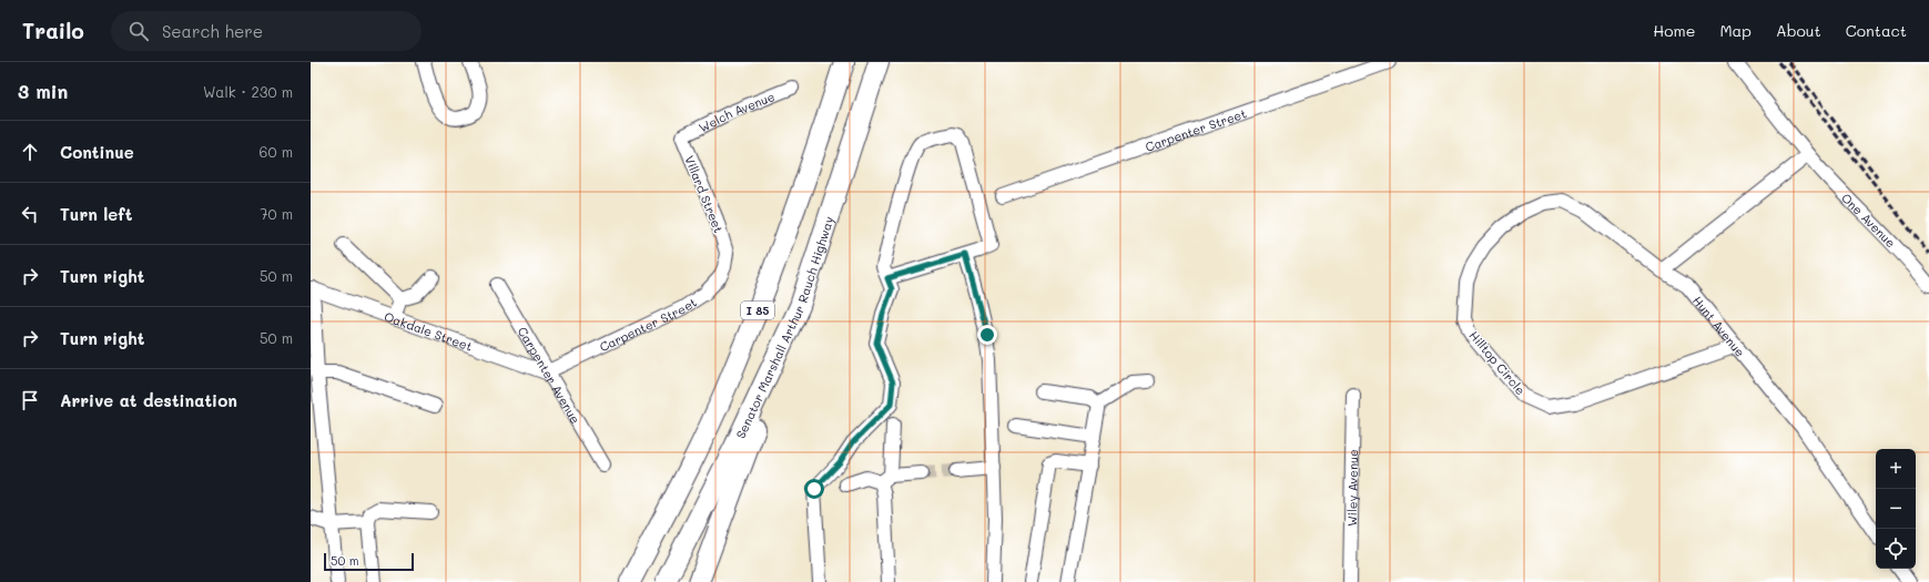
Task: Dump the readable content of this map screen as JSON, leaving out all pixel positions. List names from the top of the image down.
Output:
{
  "streets": {
    "highway": ["I 85", "Senator Marshall Arthur Rauch Highway"],
    "street": [
      "Welch Avenue",
      "Carpenter Street",
      "Villard Street",
      "One Avenue",
      "Hunt Avenue",
      "Oakdale Street",
      "Hilltop Circle",
      "Carpenter Avenue",
      "Wiley Avenue"
    ]
  },
  "crossings": [
    ["Welch Avenue", "Villard Street"],
    ["Carpenter Street", "Villard Street"],
    ["Carpenter Street", "Oakdale Street"],
    ["Carpenter Street", "Carpenter Avenue"],
    ["Hunt Avenue", "Hilltop Circle"],
    ["Oakdale Street", "Carpenter Avenue"]
  ],
  "scale_bar": "50 m",
  "page": {
    "header": "Trailo",
    "search": "Search here",
    "nav": [
      "Home",
      "Map",
      "About",
      "Contact"
    ],
    "heading": ["3 min", "Walk · 230 m"],
    "list": [
      ["Continue", "60 m"],
      ["Turn left", "70 m"],
      ["Turn right", "50 m"],
      ["Turn right", "50 m"],
      "Arrive at destination"
    ],
    "map_buttons": ["+", "−"],
    "scale": "50 m"
  }
}
